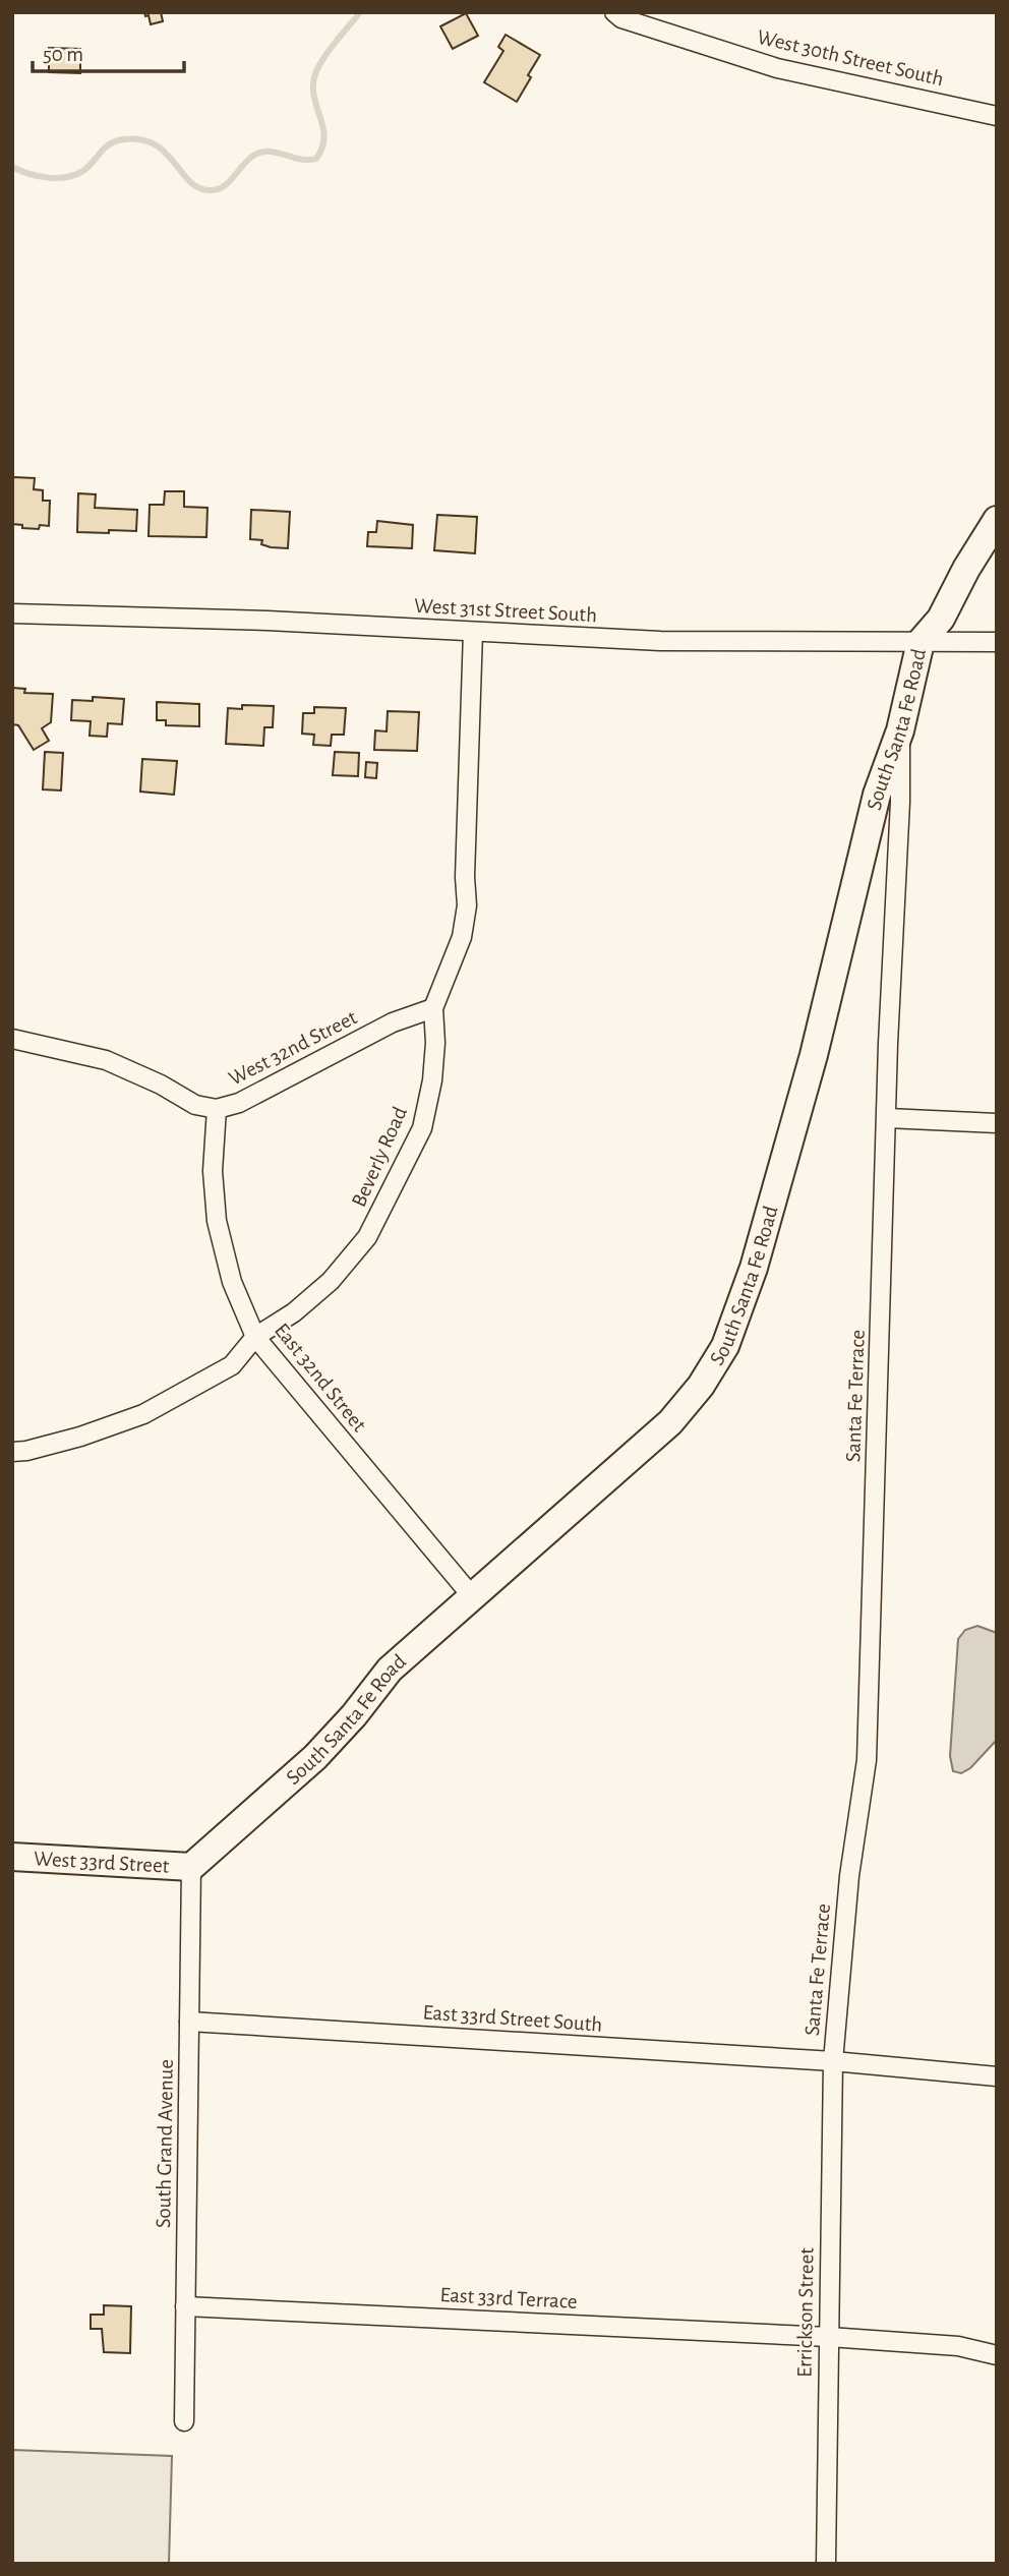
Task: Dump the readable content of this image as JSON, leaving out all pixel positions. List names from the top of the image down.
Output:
{
  "streets": {
    "street": [
      "West 30th Street South",
      "West 31st Street South",
      "South Santa Fe Road",
      "West 32nd Street",
      "Beverly Road",
      "East 32nd Street",
      "Santa Fe Terrace",
      "West 33rd Street",
      "East 33rd Street South",
      "South Grand Avenue",
      "East 33rd Terrace",
      "Errickson Street"
    ]
  },
  "crossings": [
    ["West 31st Street South", "South Santa Fe Road"],
    ["West 31st Street South", "Beverly Road"],
    ["South Santa Fe Road", "East 32nd Street"],
    ["South Santa Fe Road", "Santa Fe Terrace"],
    ["South Santa Fe Road", "West 33rd Street"],
    ["South Santa Fe Road", "South Grand Avenue"],
    ["West 32nd Street", "Beverly Road"],
    ["West 32nd Street", "East 32nd Street"],
    ["Beverly Road", "East 32nd Street"],
    ["Santa Fe Terrace", "East 33rd Street South"],
    ["Santa Fe Terrace", "Errickson Street"],
    ["West 33rd Street", "South Grand Avenue"],
    ["East 33rd Street South", "South Grand Avenue"],
    ["East 33rd Street South", "Errickson Street"],
    ["South Grand Avenue", "East 33rd Terrace"],
    ["East 33rd Terrace", "Errickson Street"]
  ],
  "scale_bar": "50 m"
}
